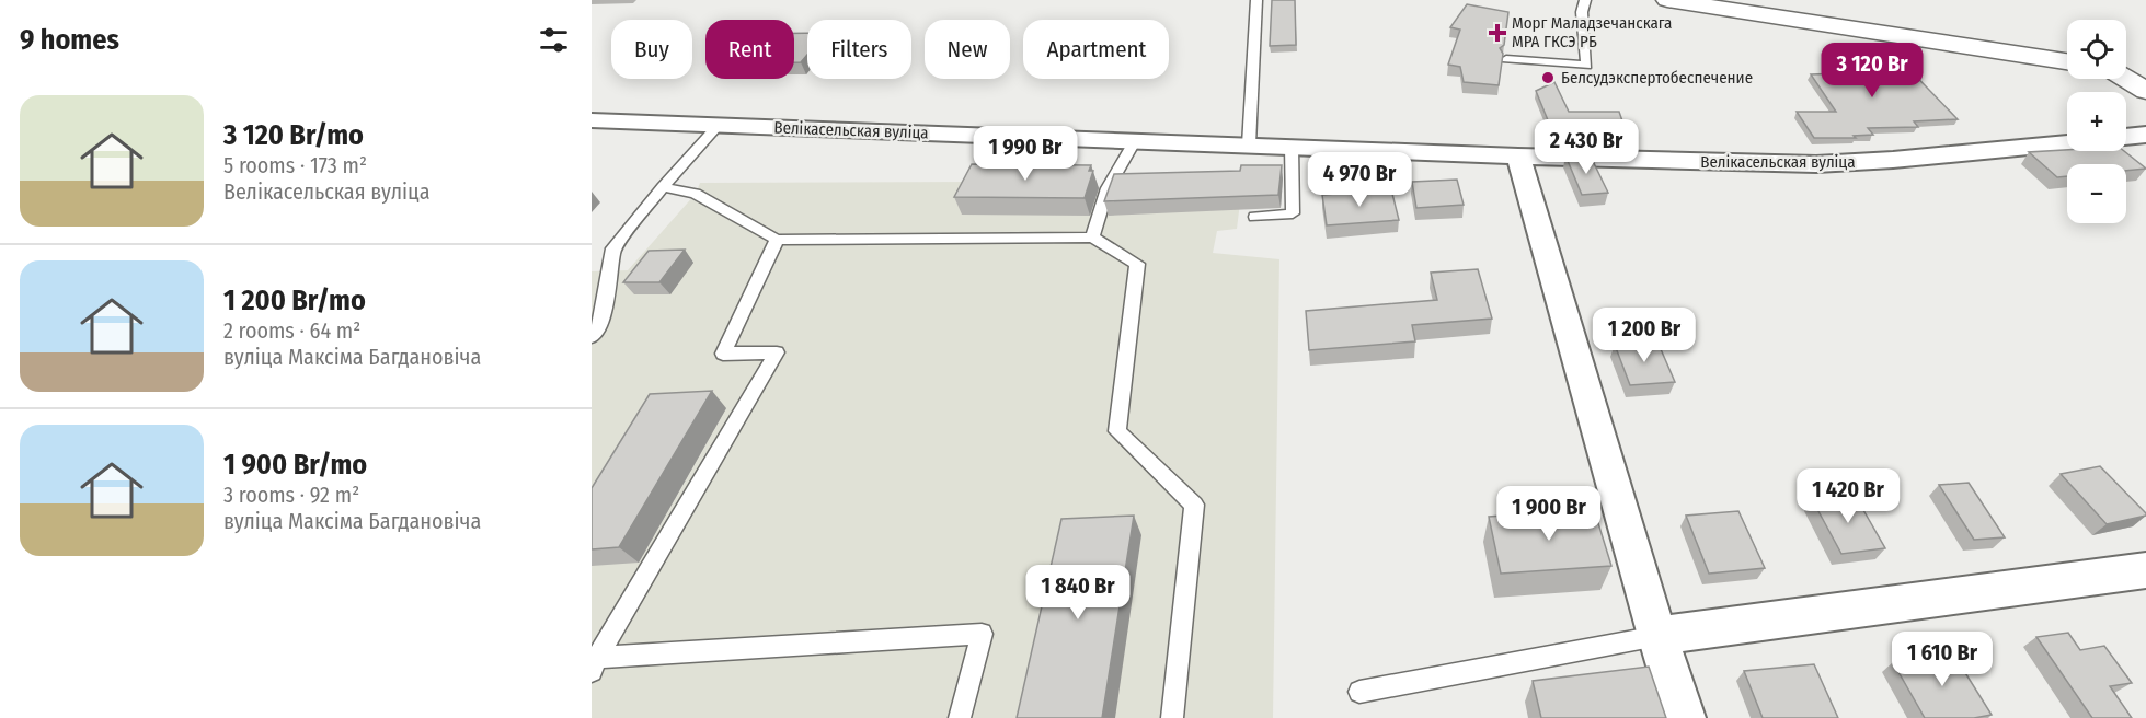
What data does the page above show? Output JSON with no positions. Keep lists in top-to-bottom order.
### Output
{
  "streets": {
    "street": ["Велікасельская вуліца"]
  },
  "places": {
    "health": ["Морг Маладзечанскага МРА ГКСЭ РБ"],
    "other": ["Белсудэкспертобеспечение"]
  },
  "page": {
    "heading": "9 homes",
    "map_buttons": ["+", "−"],
    "chip": [
      "Buy",
      "Rent",
      "Filters",
      "New",
      "Apartment"
    ],
    "price": [
      "3 120 Br",
      "2 430 Br",
      "1 990 Br",
      "4 970 Br",
      "1 200 Br",
      "1 420 Br",
      "1 900 Br",
      "1 840 Br",
      "1 610 Br"
    ],
    "list": [
      {
        "name": "3 120 Br/mo",
        "note": "5 rooms · 173 m² · Велікасельская вуліца"
      },
      {
        "name": "1 200 Br/mo",
        "note": "2 rooms · 64 m² · вуліца Максіма Багдановіча"
      },
      {
        "name": "1 900 Br/mo",
        "note": "3 rooms · 92 m² · вуліца Максіма Багдановіча"
      }
    ]
  }
}
